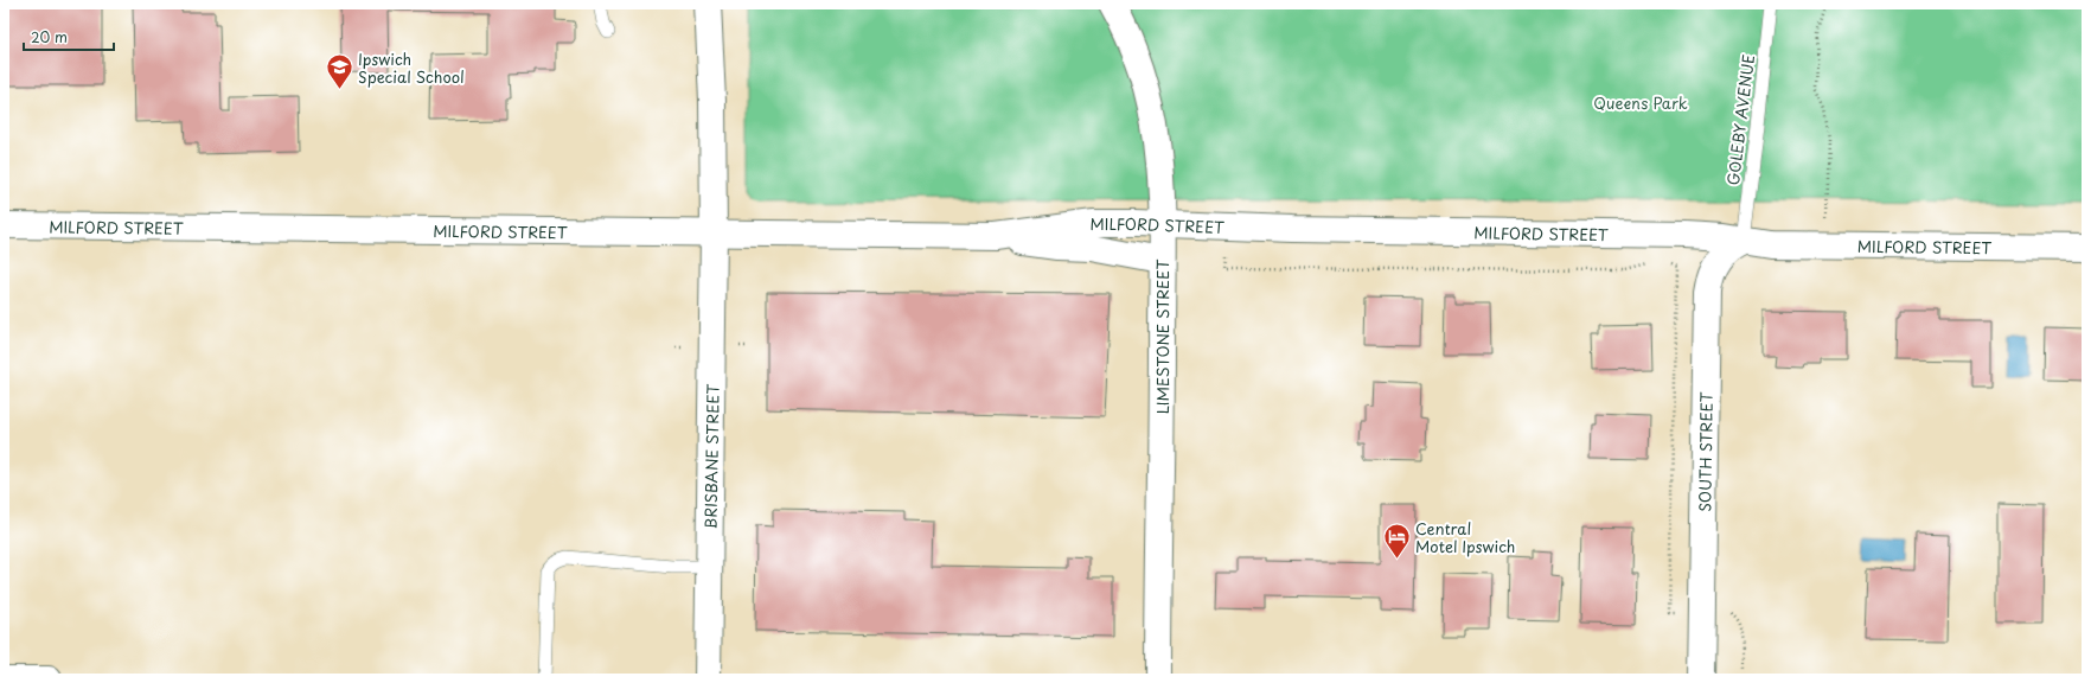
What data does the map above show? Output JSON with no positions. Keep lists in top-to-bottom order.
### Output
{
  "streets": {
    "street": [
      "MILFORD STREET",
      "LIMESTONE STREET",
      "SOUTH STREET",
      "BRISBANE STREET"
    ],
    "lane": ["GOLEBY AVENUE"]
  },
  "crossings": [
    ["GOLEBY AVENUE", "MILFORD STREET"],
    ["GOLEBY AVENUE", "SOUTH STREET"],
    ["MILFORD STREET", "LIMESTONE STREET"],
    ["MILFORD STREET", "SOUTH STREET"],
    ["MILFORD STREET", "BRISBANE STREET"]
  ],
  "parks": ["Queens Park"],
  "places": {
    "school or university": ["Ipswich Special School"],
    "hotel": ["Central Motel Ipswich"]
  },
  "scale_bar": "20 m"
}
